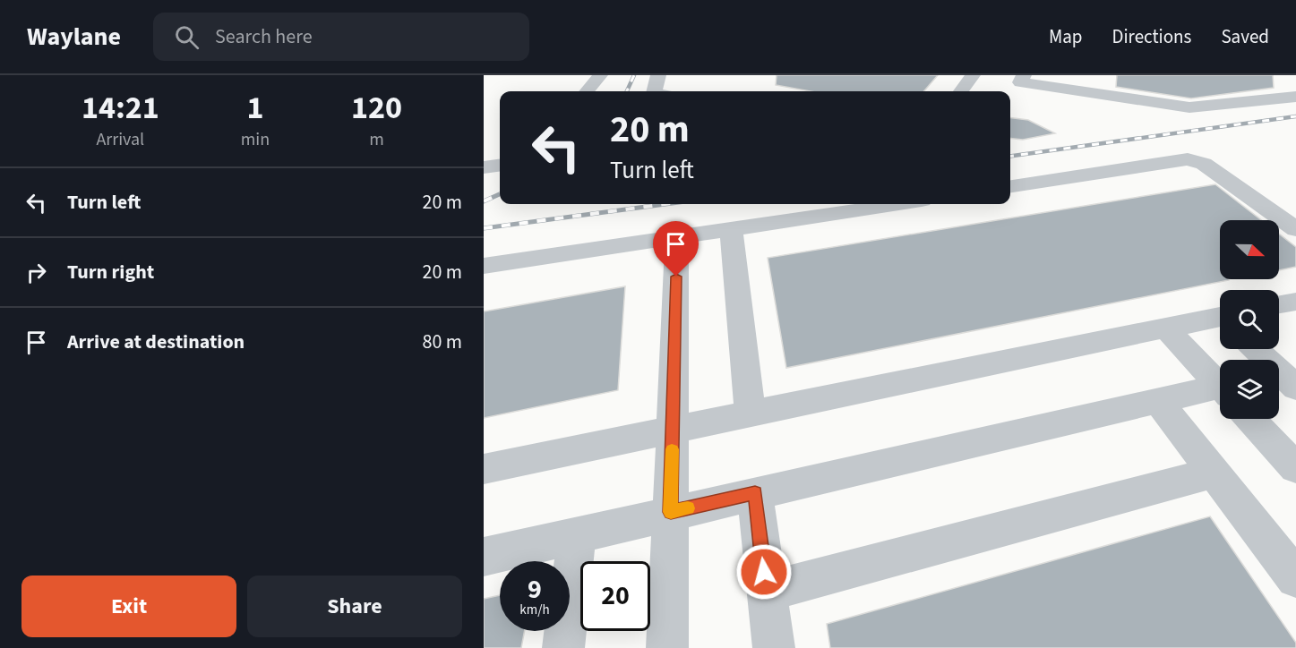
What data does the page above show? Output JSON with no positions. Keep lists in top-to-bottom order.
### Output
{
  "north": "right",
  "page": {
    "header": "Waylane",
    "search": "Search here",
    "nav": ["Map", "Directions", "Saved"],
    "eta": [
      "14:21",
      "Arrival",
      "1",
      "min",
      "120",
      "m"
    ],
    "turn": ["20 m", "Turn left"],
    "list": [
      {
        "name": "Turn left",
        "value": "20 m"
      },
      {
        "name": "Turn right",
        "value": "20 m"
      },
      {
        "name": "Arrive at destination",
        "value": "80 m"
      }
    ],
    "speed": "9 km/h",
    "limit": "20",
    "buttons": ["Exit", "Share"]
  }
}
